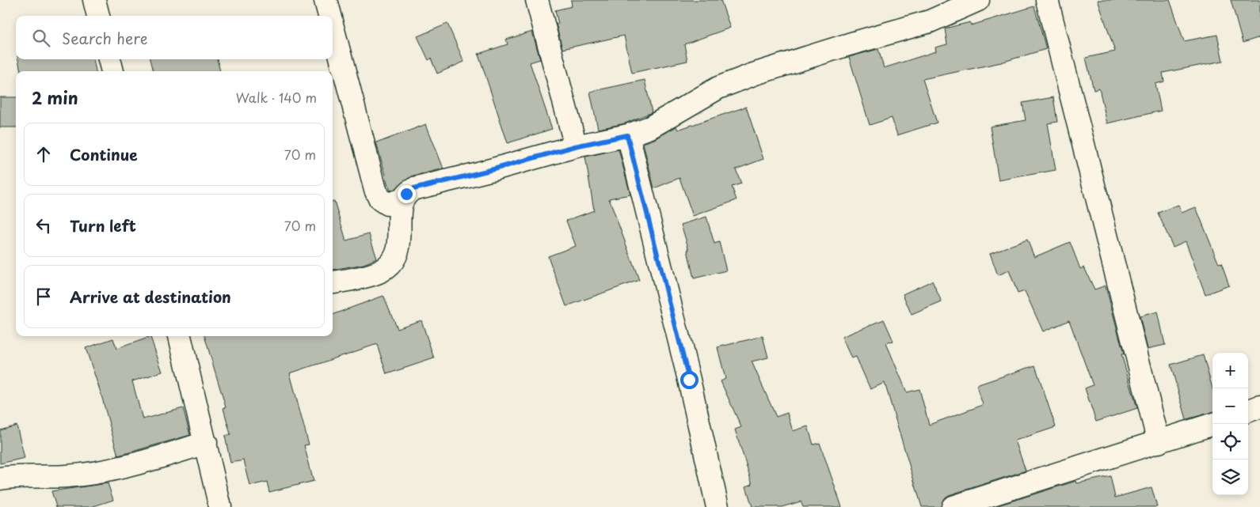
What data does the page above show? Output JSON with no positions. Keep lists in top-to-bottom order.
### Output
{
  "page": {
    "search": "Search here",
    "heading": ["2 min", "Walk · 140 m"],
    "list": [
      ["Continue", "70 m"],
      ["Turn left", "70 m"],
      "Arrive at destination"
    ],
    "map_buttons": ["+", "−"]
  }
}
